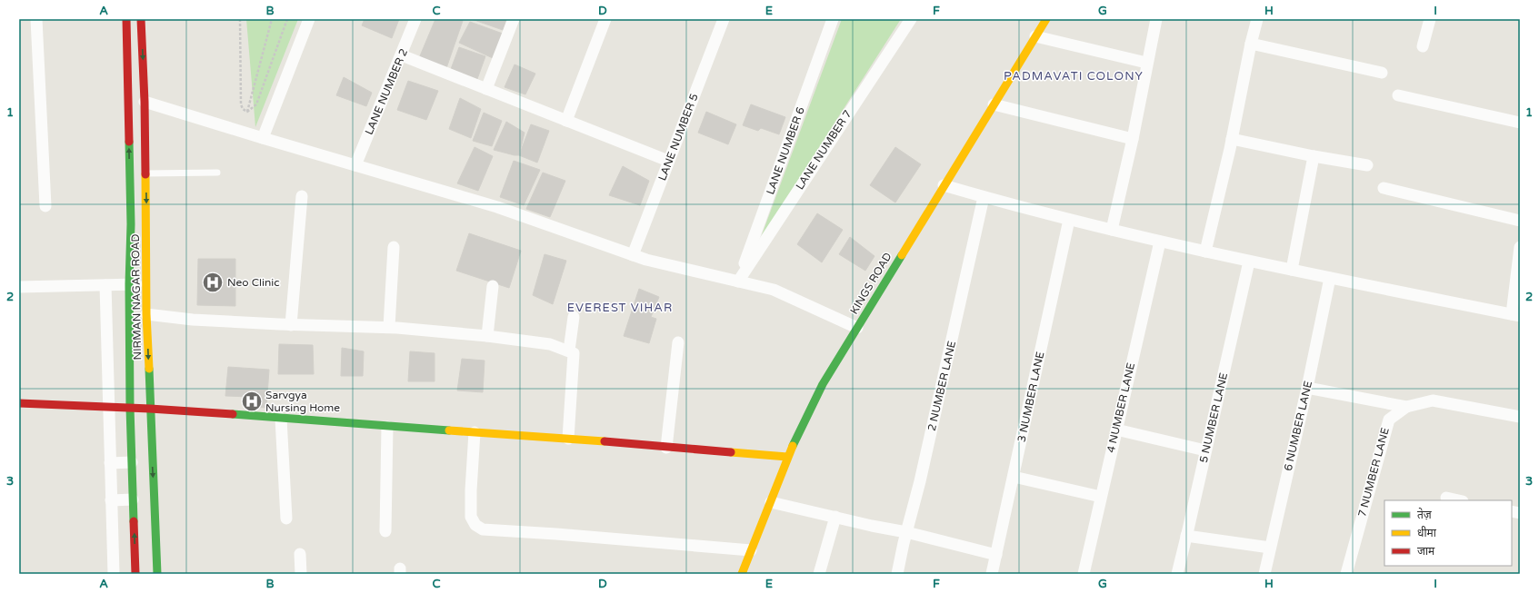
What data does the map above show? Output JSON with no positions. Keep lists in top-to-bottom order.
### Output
{
  "streets": {
    "street": [
      "LANE NUMBER 2",
      "LANE NUMBER 5",
      "LANE NUMBER 7",
      "LANE NUMBER 6",
      "KINGS ROAD",
      "NIRMAN NAGAR ROAD",
      "2 NUMBER LANE",
      "3 NUMBER LANE",
      "4 NUMBER LANE",
      "5 NUMBER LANE",
      "6 NUMBER LANE",
      "7 NUMBER LANE"
    ]
  },
  "crossings": [
    ["LANE NUMBER 7", "LANE NUMBER 6"]
  ],
  "districts": ["PADMAVATI COLONY", "EVEREST VIHAR"],
  "places": {
    "hospital": ["Neo Clinic", "Sarvgya Nursing Home"]
  },
  "legend": ["तेज़", "धीमा", "जाम"],
  "grid": {
    "columns": [
      "A",
      "B",
      "C",
      "D",
      "E",
      "F",
      "G",
      "H",
      "I"
    ],
    "rows": ["1", "2", "3"]
  }
}
